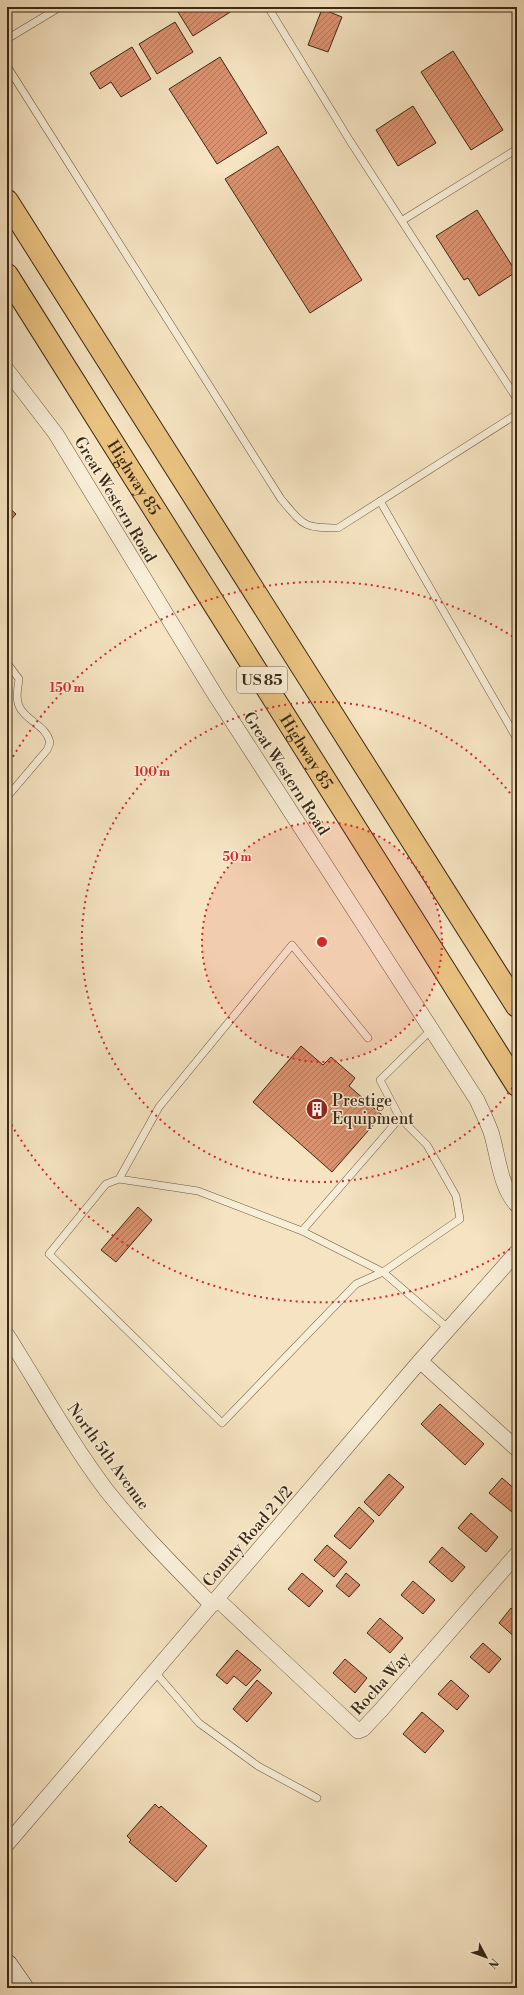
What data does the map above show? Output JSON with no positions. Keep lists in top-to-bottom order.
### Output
{
  "streets": {
    "highway": ["Highway 85", "US 85"],
    "street": [
      "Great Western Road",
      "North 5th Avenue",
      "County Road 2 1/2",
      "Rocha Way"
    ]
  },
  "crossings": [
    ["North 5th Avenue", "County Road 2 1/2"],
    ["North 5th Avenue", "Rocha Way"],
    ["County Road 2 1/2", "Rocha Way"]
  ],
  "places": {
    "building": ["Prestige Equipment"]
  },
  "north": "bottom right",
  "rings": ["150 m", "100 m", "50 m"]
}
